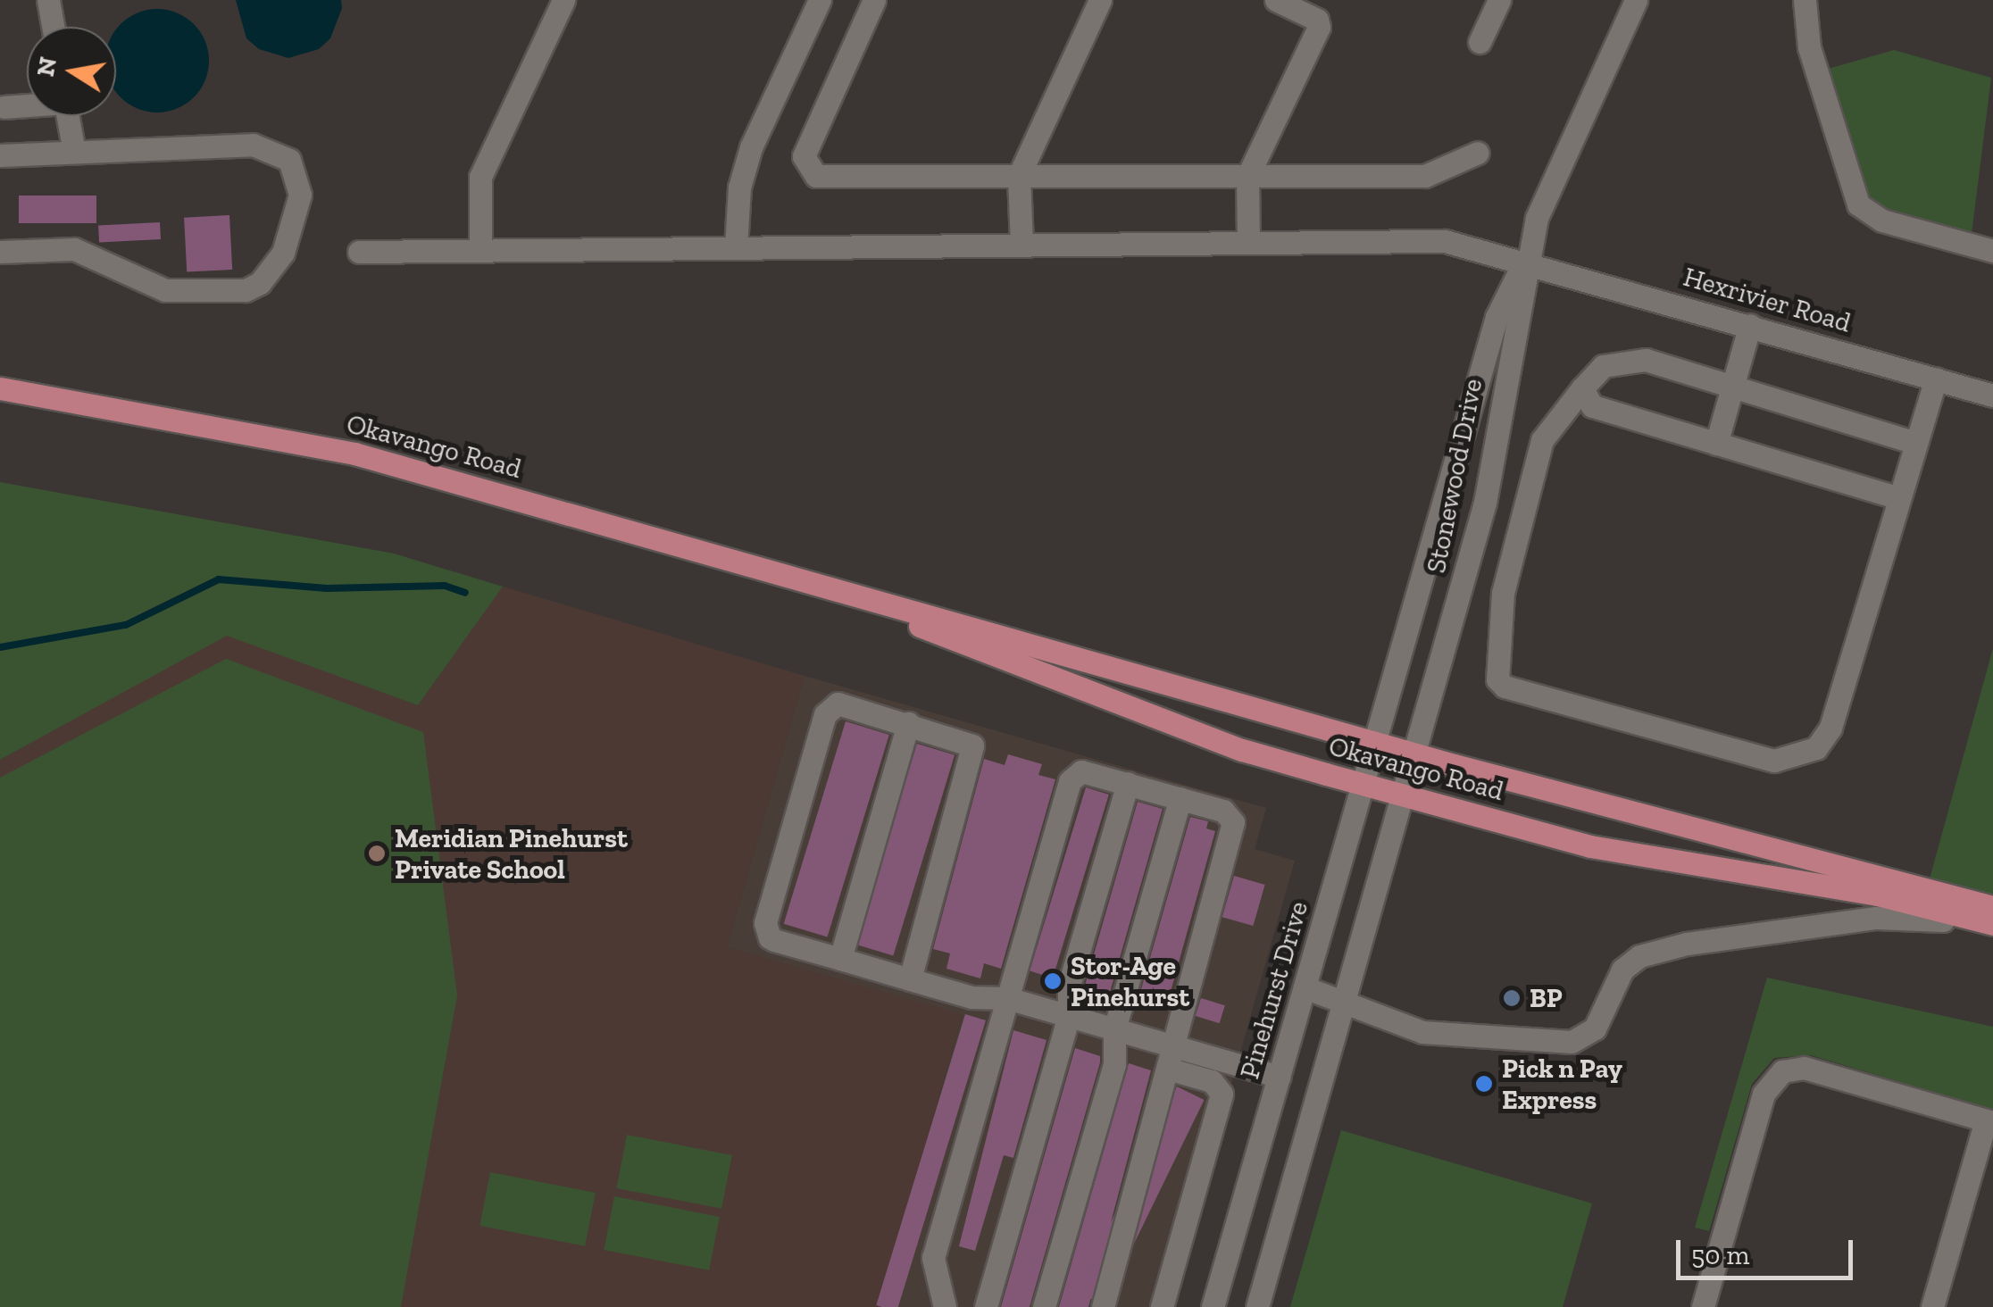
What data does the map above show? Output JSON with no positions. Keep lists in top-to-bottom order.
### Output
{
  "streets": {
    "main road": ["Okavango Road"],
    "street": ["Hexrivier Road", "Stonewood Drive", "Pinehurst Drive"]
  },
  "crossings": [
    ["Hexrivier Road", "Stonewood Drive"],
    ["Okavango Road", "Stonewood Drive"],
    ["Okavango Road", "Pinehurst Drive"],
    ["Stonewood Drive", "Pinehurst Drive"]
  ],
  "places": [
    "Meridian Pinehurst Private School",
    "Stor-Age Pinehurst",
    "BP",
    "Pick n Pay Express"
  ],
  "scale_bar": "50 m",
  "north": "left"
}
